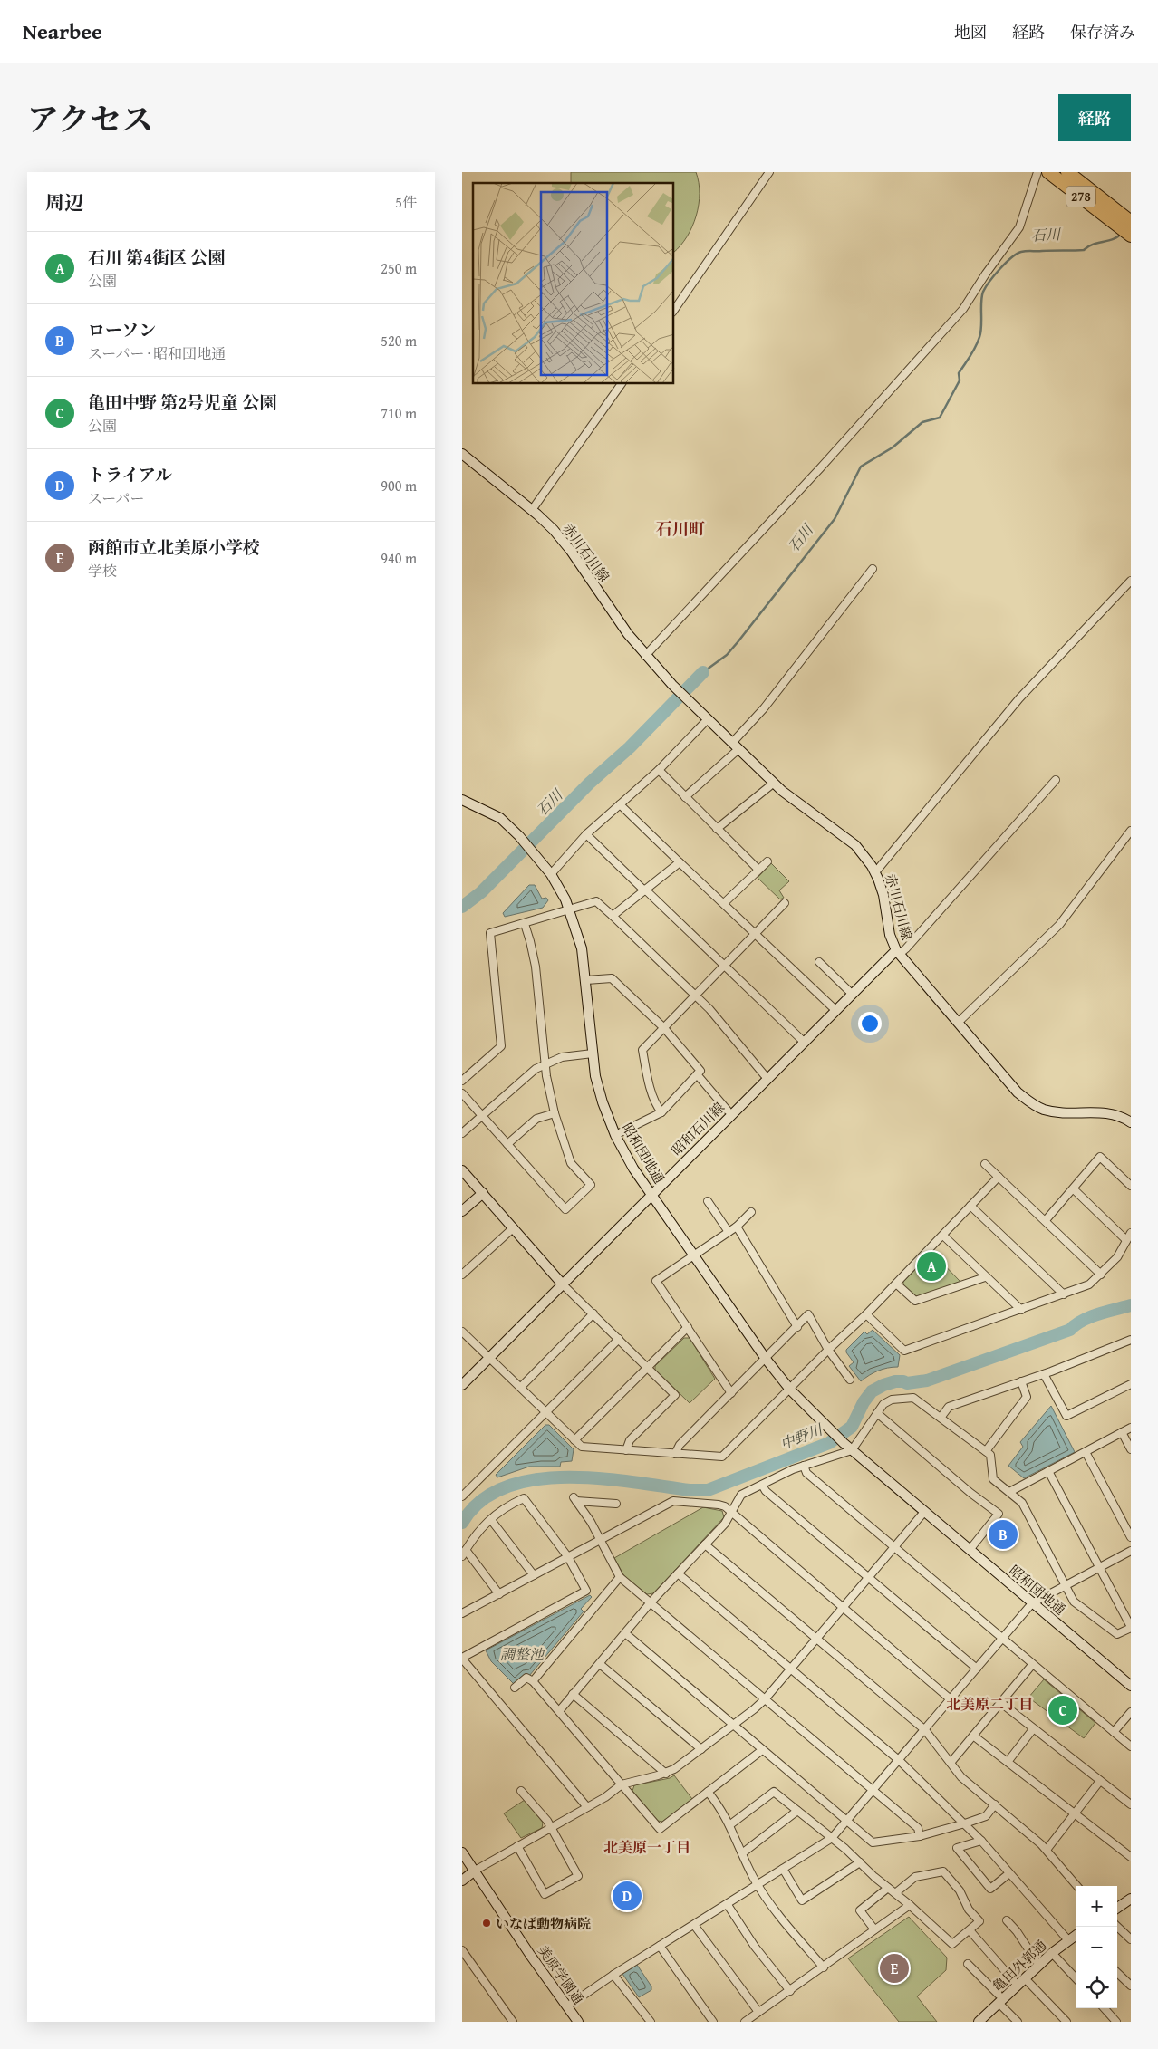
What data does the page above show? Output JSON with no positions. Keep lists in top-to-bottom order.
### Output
{
  "streets": {
    "highway": ["278"],
    "street": [
      "赤川石川線",
      "昭和石川線",
      "昭和団地通",
      "亀田外郭通",
      "美原学園通"
    ]
  },
  "crossings": [
    ["赤川石川線", "昭和石川線"],
    ["昭和石川線", "昭和団地通"]
  ],
  "districts": ["石川町", "北美原二丁目", "北美原一丁目"],
  "water": ["石川", "中野川", "調整池"],
  "places": ["いなば動物病院"],
  "page": {
    "header": "Nearbee",
    "nav": ["地図", "経路", "保存済み"],
    "title": "アクセス",
    "buttons": "経路",
    "heading": ["周辺", "5件"],
    "list": [
      {
        "mark": "A",
        "name": "石川 第4街区 公園",
        "note": "公園",
        "value": "250 m"
      },
      {
        "mark": "B",
        "name": "ローソン",
        "note": "スーパー · 昭和団地通",
        "value": "520 m"
      },
      {
        "mark": "C",
        "name": "亀田中野 第2号児童 公園",
        "note": "公園",
        "value": "710 m"
      },
      {
        "mark": "D",
        "name": "トライアル",
        "note": "スーパー",
        "value": "900 m"
      },
      {
        "mark": "E",
        "name": "函館市立北美原小学校",
        "note": "学校",
        "value": "940 m"
      }
    ],
    "pins": [
      "A",
      "B",
      "C",
      "D",
      "E"
    ],
    "map_buttons": ["+", "−"]
  }
}
